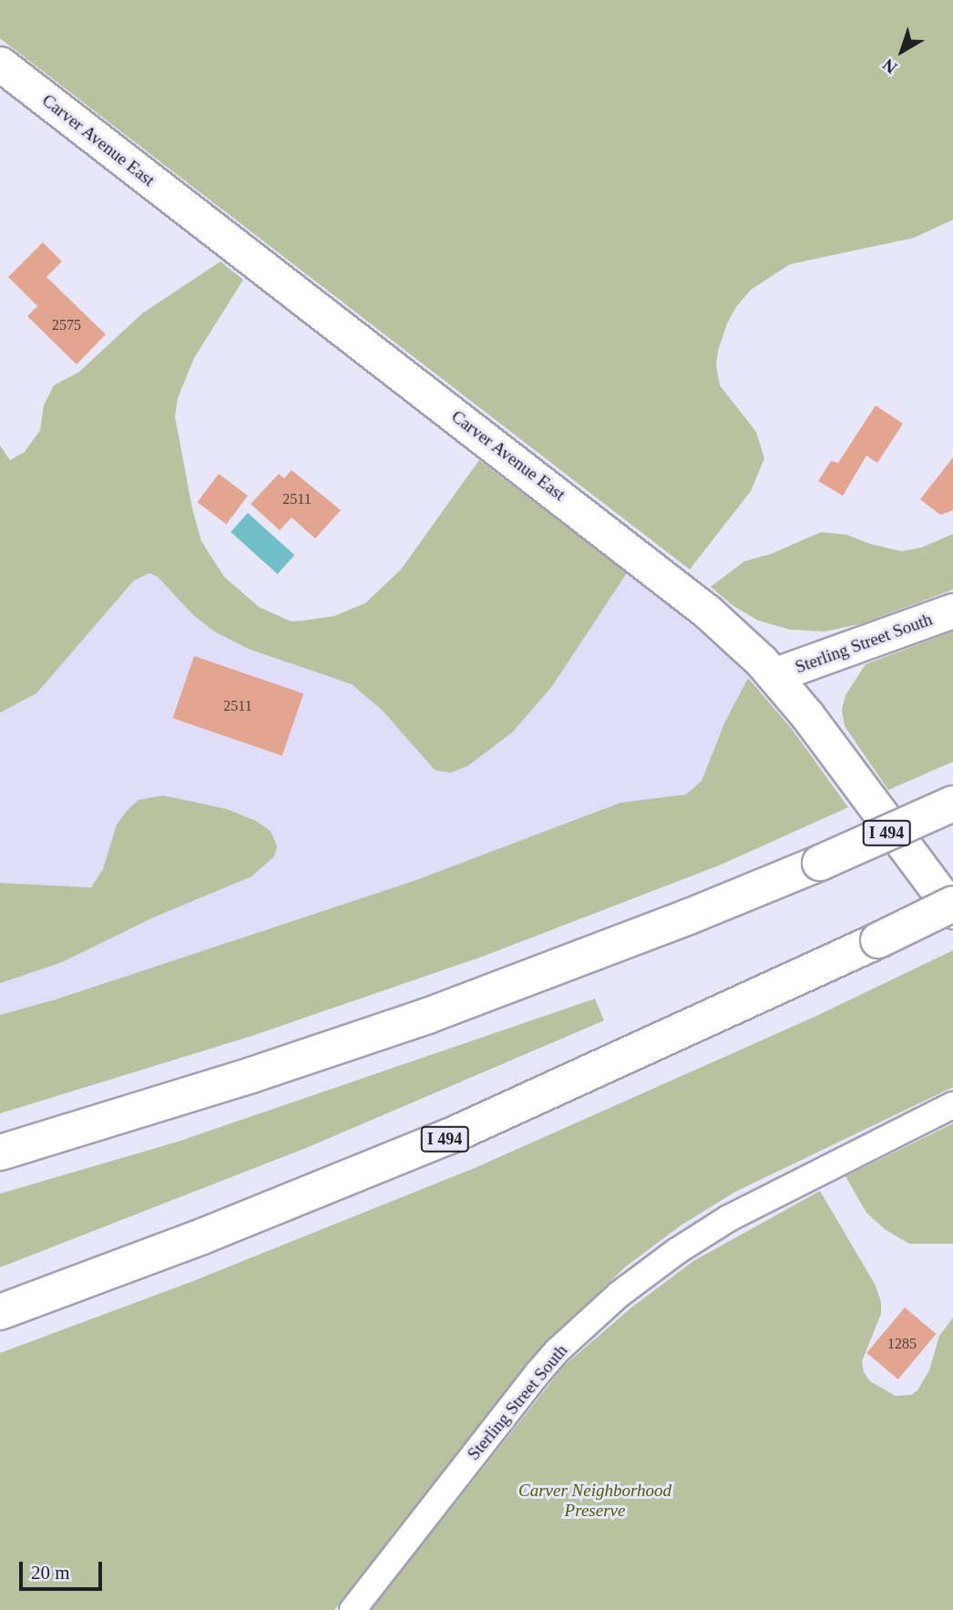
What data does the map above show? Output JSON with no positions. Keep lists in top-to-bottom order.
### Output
{
  "streets": {
    "highway": ["I 494"],
    "street": ["Carver Avenue East", "Sterling Street South"]
  },
  "crossings": [
    ["Carver Avenue East", "Sterling Street South"]
  ],
  "parks": ["Carver Neighborhood Preserve"],
  "house_numbers": [
    "2575",
    "2511",
    "2511",
    "1285"
  ],
  "scale_bar": "20 m",
  "north": "bottom left"
}
